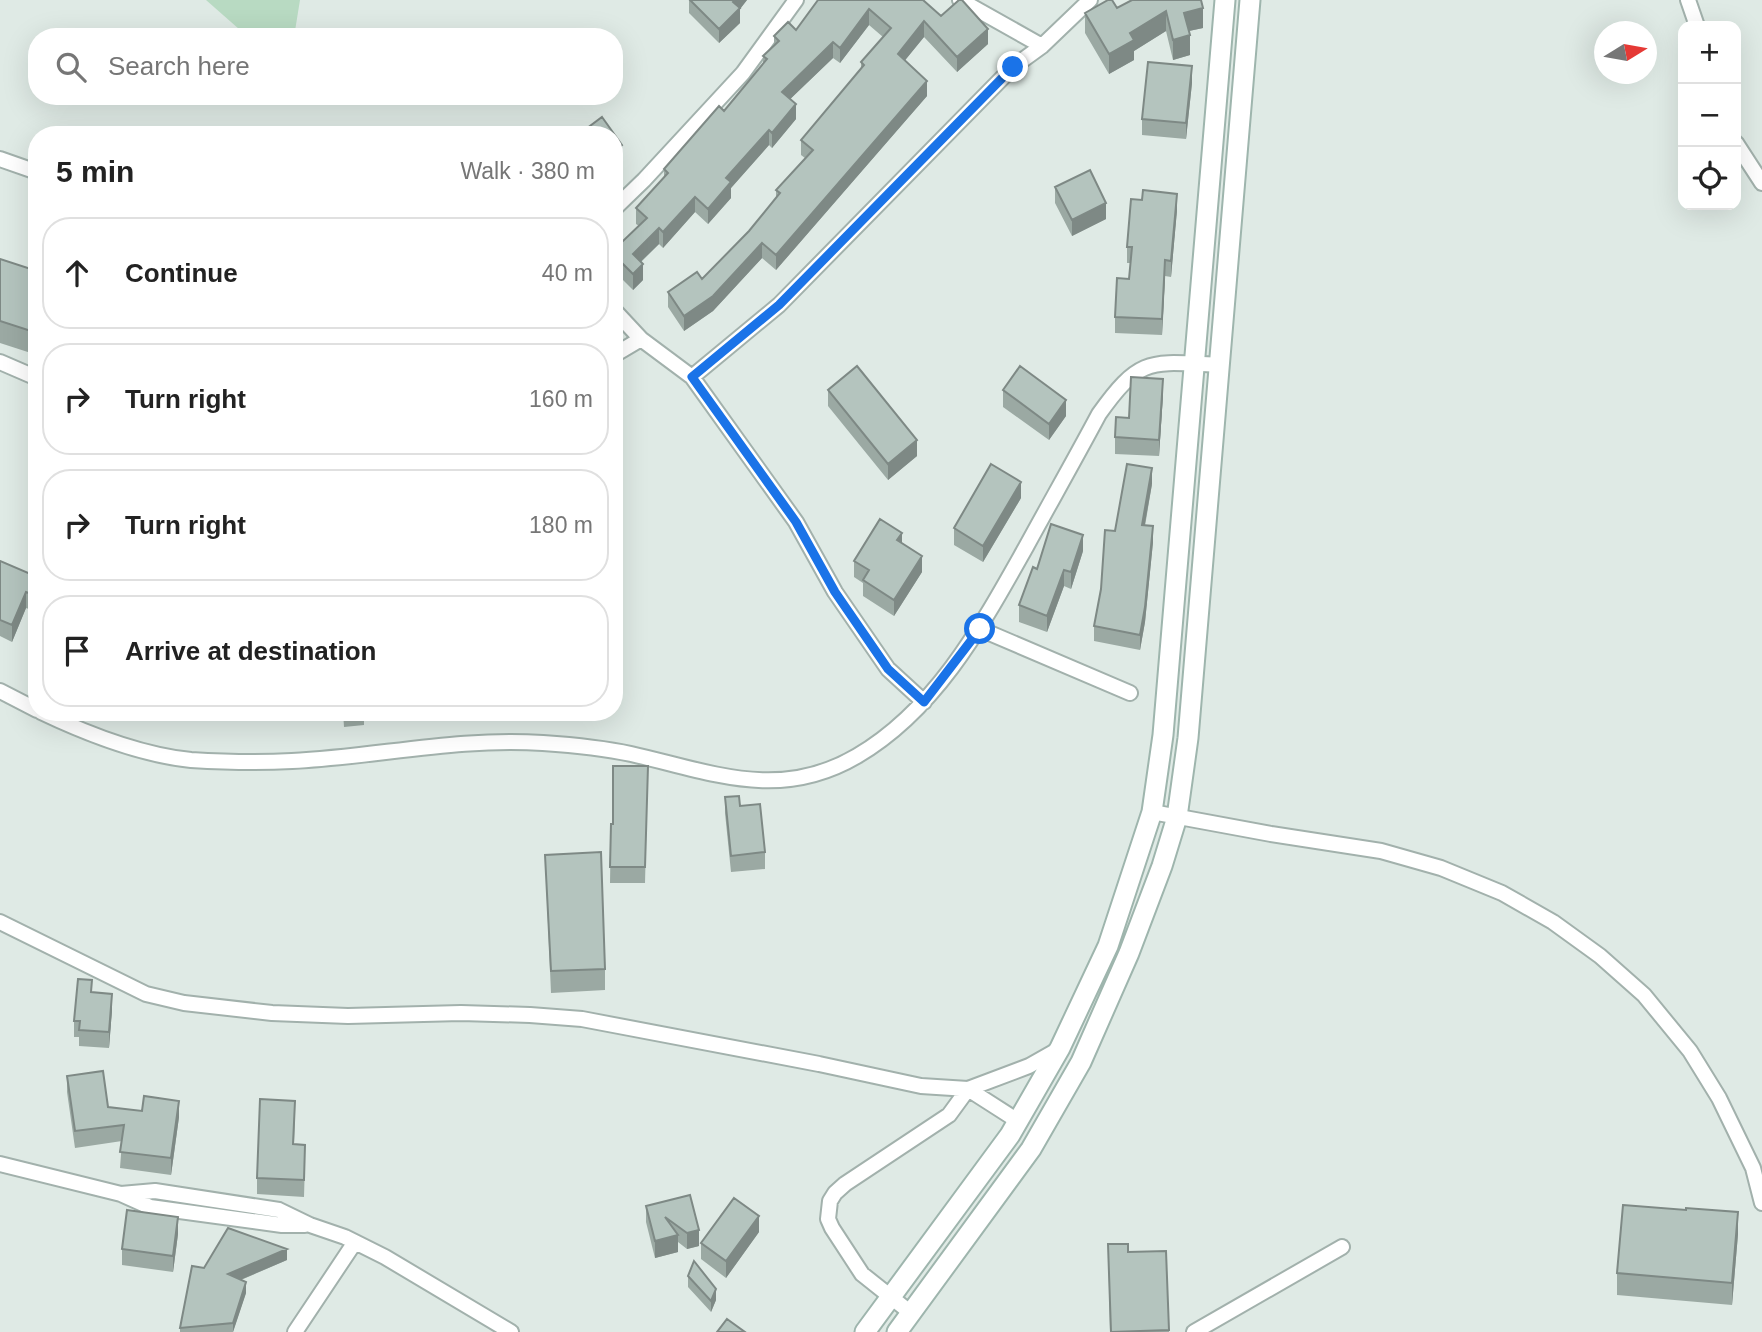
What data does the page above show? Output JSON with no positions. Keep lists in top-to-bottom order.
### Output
{
  "north": "right",
  "page": {
    "map_buttons": ["+", "−"],
    "search": "Search here",
    "heading": ["5 min", "Walk · 380 m"],
    "list": [
      ["Continue", "40 m"],
      ["Turn right", "160 m"],
      ["Turn right", "180 m"],
      "Arrive at destination"
    ]
  }
}
